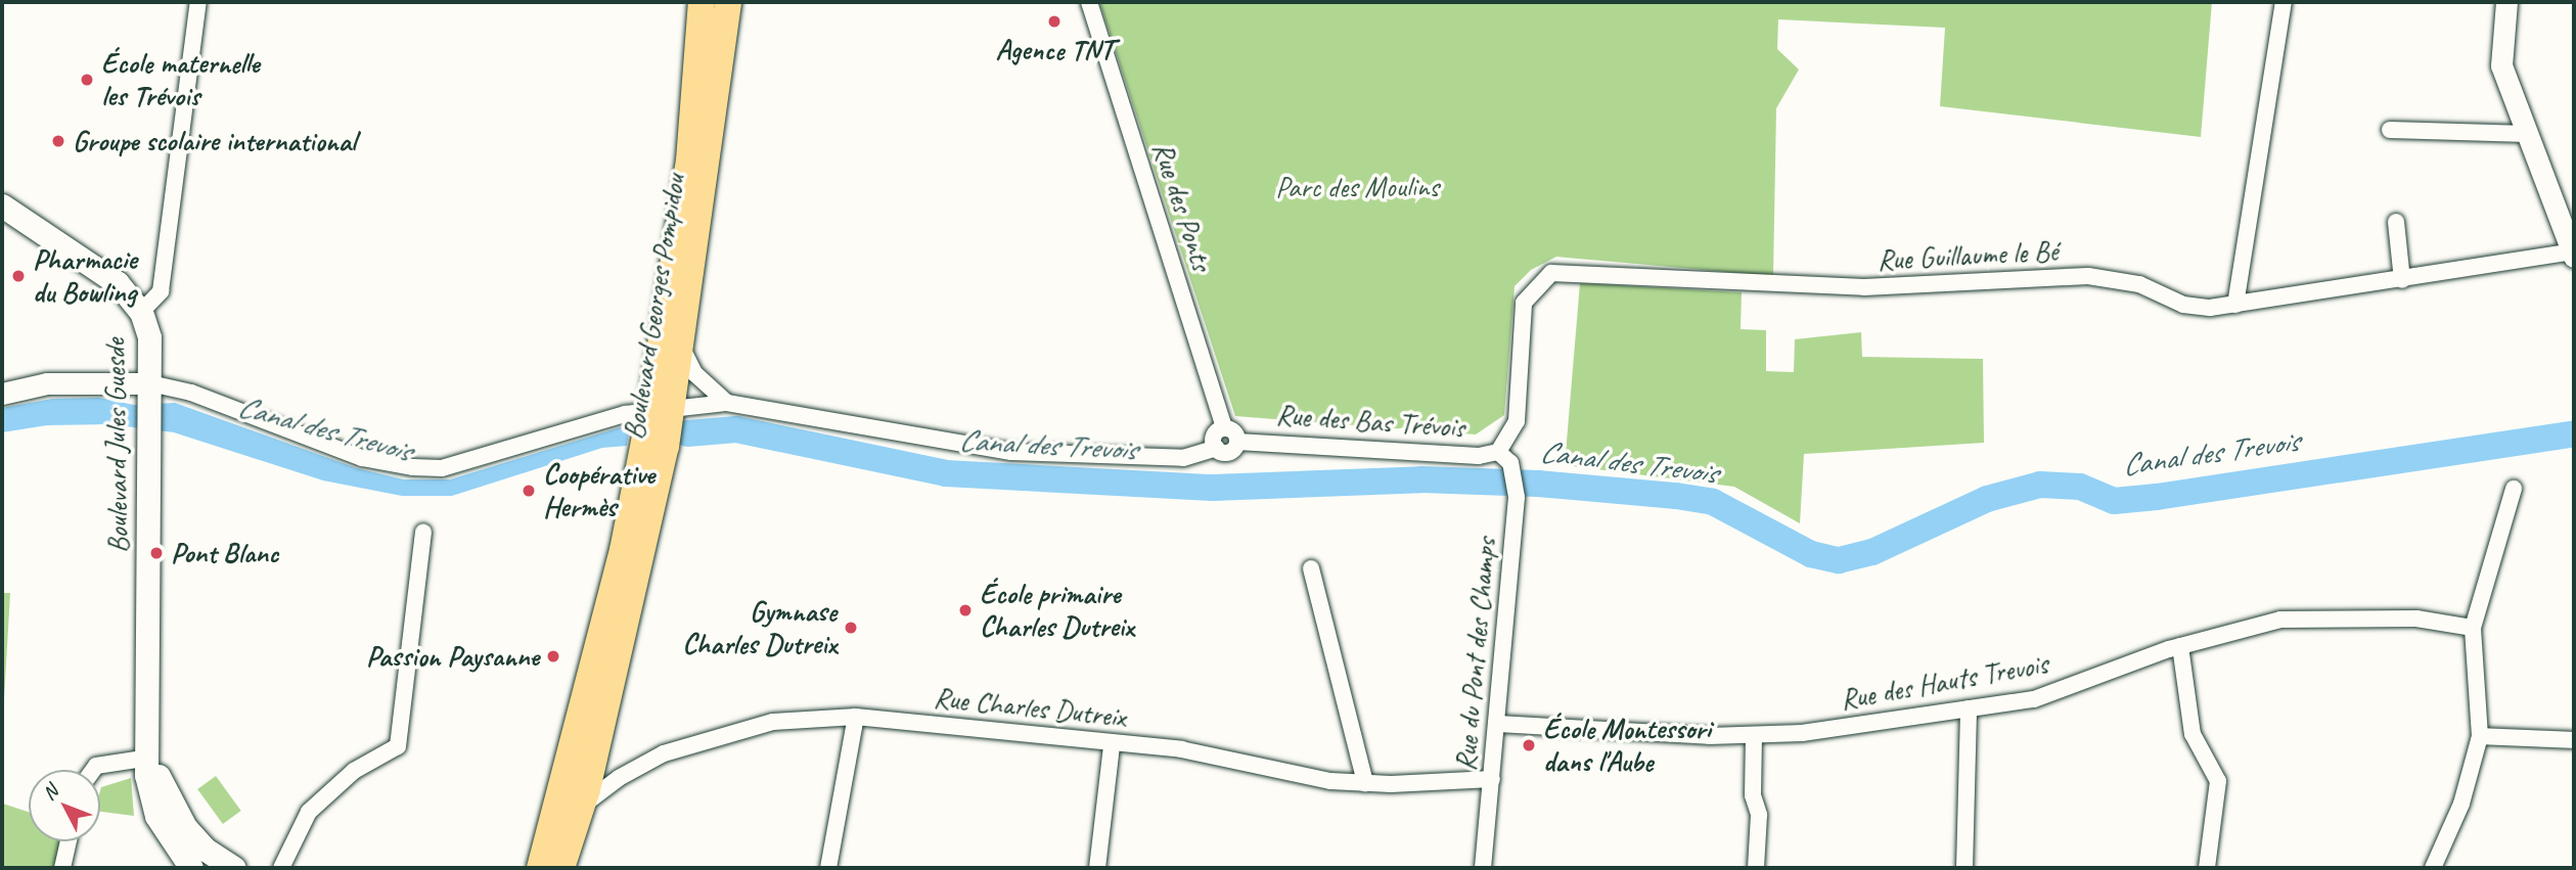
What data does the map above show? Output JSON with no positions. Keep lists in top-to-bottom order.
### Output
{
  "streets": {
    "main road": ["Boulevard Georges Pompidou", "Boulevard Jules Guesde"],
    "street": [
      "Rue des Ponts",
      "Rue Guillaume le Bé",
      "Rue des Bas Trévois",
      "Rue du Pont des Champs",
      "Rue des Hauts Trevois",
      "Rue Charles Dutreix"
    ]
  },
  "crossings": [
    ["Rue des Ponts", "Rue des Bas Trévois"],
    ["Rue Guillaume le Bé", "Rue des Bas Trévois"],
    ["Rue Guillaume le Bé", "Rue du Pont des Champs"],
    ["Boulevard Georges Pompidou", "Rue Charles Dutreix"],
    ["Rue des Bas Trévois", "Rue du Pont des Champs"],
    ["Rue du Pont des Champs", "Rue des Hauts Trevois"],
    ["Rue du Pont des Champs", "Rue Charles Dutreix"]
  ],
  "water": ["Canal des Trevois"],
  "parks": ["Parc des Moulins"],
  "places": [
    "Agence TNT",
    "École maternelle les Trévois",
    "Groupe scolaire international",
    "Pharmacie du Bowling",
    "Coopérative Hermès",
    "Pont Blanc",
    "École primaire Charles Dutreix",
    "Gymnase Charles Dutreix",
    "Passion Paysanne",
    "École Montessori dans l'Aube"
  ],
  "north": "top left"
}
